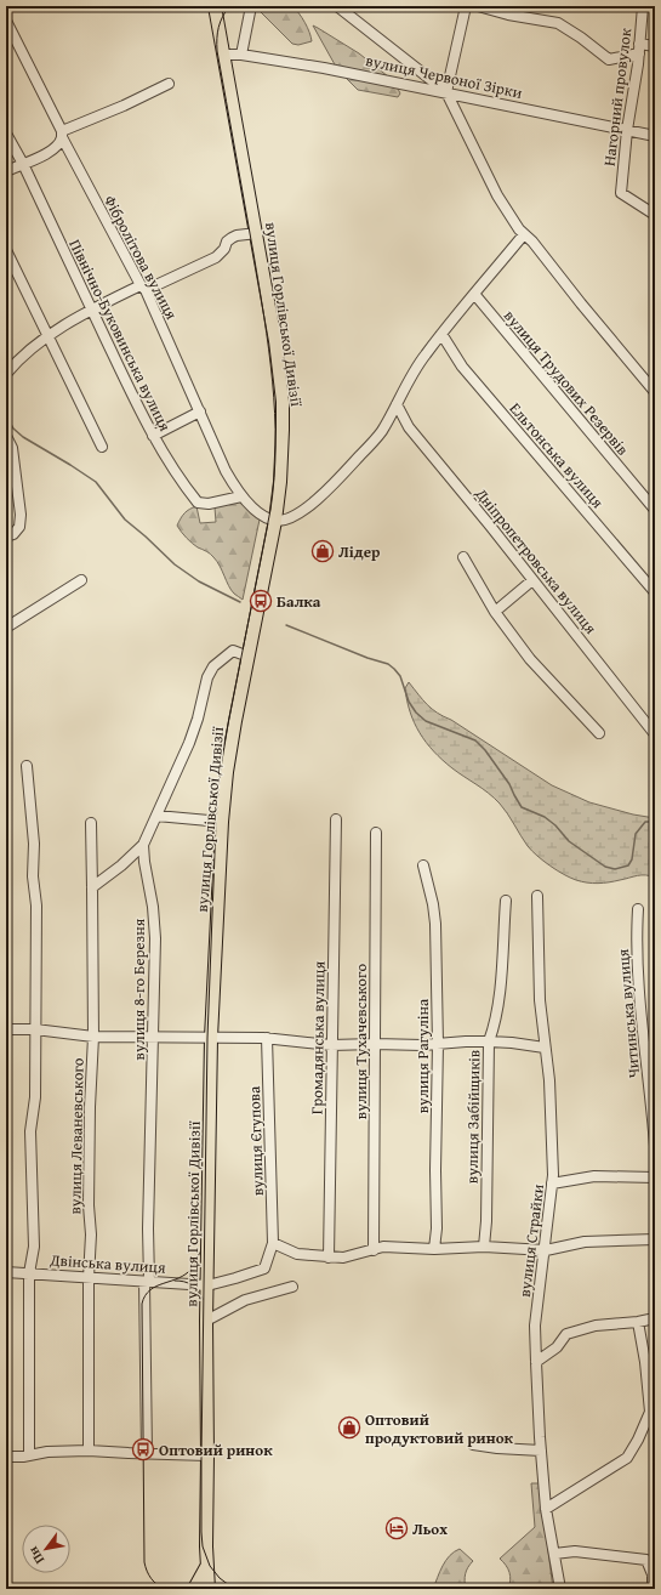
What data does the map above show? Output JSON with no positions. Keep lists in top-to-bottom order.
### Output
{
  "streets": {
    "main road": ["вулиця Горлівської Дивізії"],
    "street": [
      "вулиця Червоної Зірки",
      "Нагорний провулок",
      "Фібролітова вулиця",
      "Північно-Буковинська вулиця",
      "вулиця Трудових Резервів",
      "Ельтонська вулиця",
      "Дніпропетровська вулиця",
      "вулиця 8-го Березня",
      "Читинська вулиця",
      "Громадянська вулиця",
      "вулиця Тухачевського",
      "вулиця Рагуліна",
      "вулиця Забійщиків",
      "вулиця Леваневського",
      "вулиця Єгупова",
      "вулиця Страйки",
      "Двінська вулиця"
    ]
  },
  "crossings": [
    ["вулиця Червоної Зірки", "Нагорний провулок"],
    ["вулиця Червоної Зірки", "вулиця Горлівської Дивізії"],
    ["Фібролітова вулиця", "вулиця Горлівської Дивізії"],
    ["Фібролітова вулиця", "Північно-Буковинська вулиця"],
    ["вулиця Горлівської Дивізії", "вулиця 8-го Березня"],
    ["вулиця Горлівської Дивізії", "Двінська вулиця"],
    ["вулиця 8-го Березня", "Двінська вулиця"],
    ["вулиця Леваневського", "Двінська вулиця"],
    ["вулиця Єгупова", "Двінська вулиця"]
  ],
  "places": {
    "shop": ["Лідер", "Оптовий продуктовий ринок"],
    "bus stop": ["Балка", "Оптовий ринок"],
    "hotel": ["Льох"]
  },
  "north": "bottom left"
}
